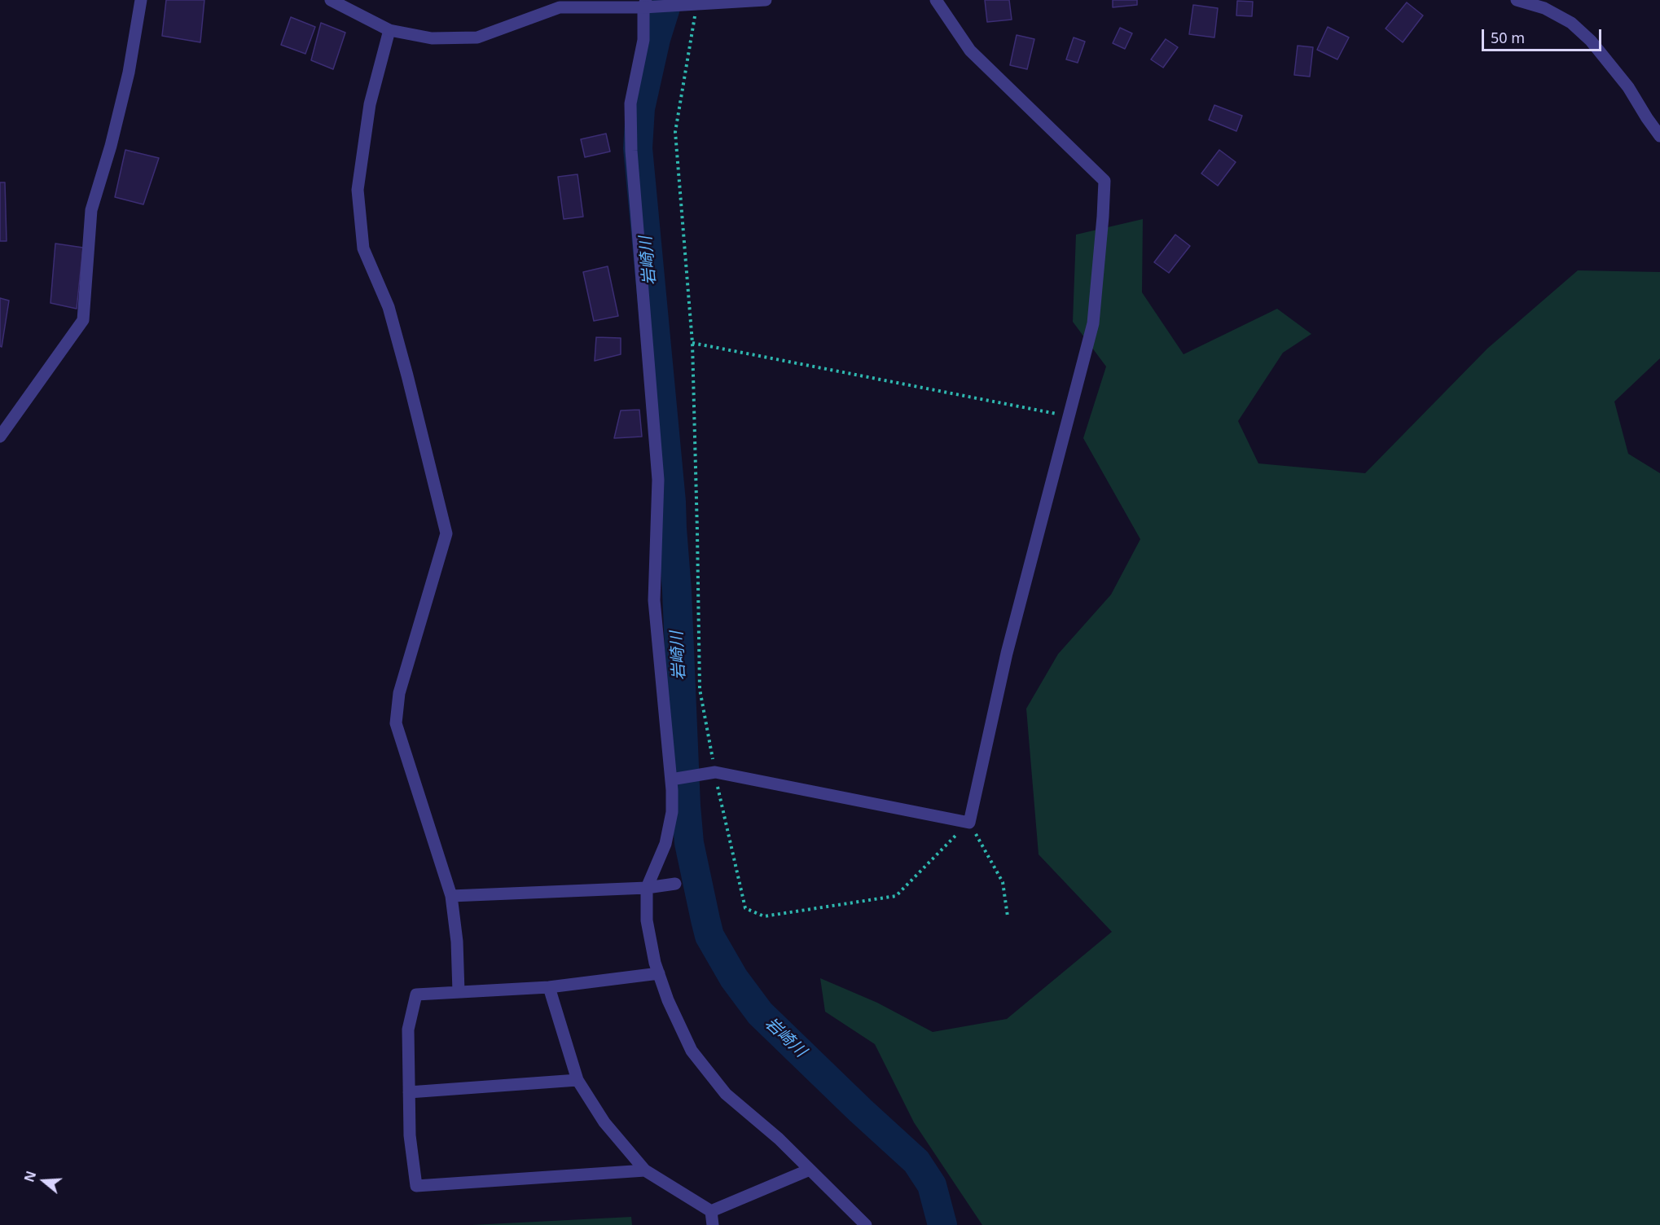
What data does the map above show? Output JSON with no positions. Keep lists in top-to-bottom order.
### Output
{
  "water": ["岩崎川"],
  "scale_bar": "50 m",
  "north": "left"
}
